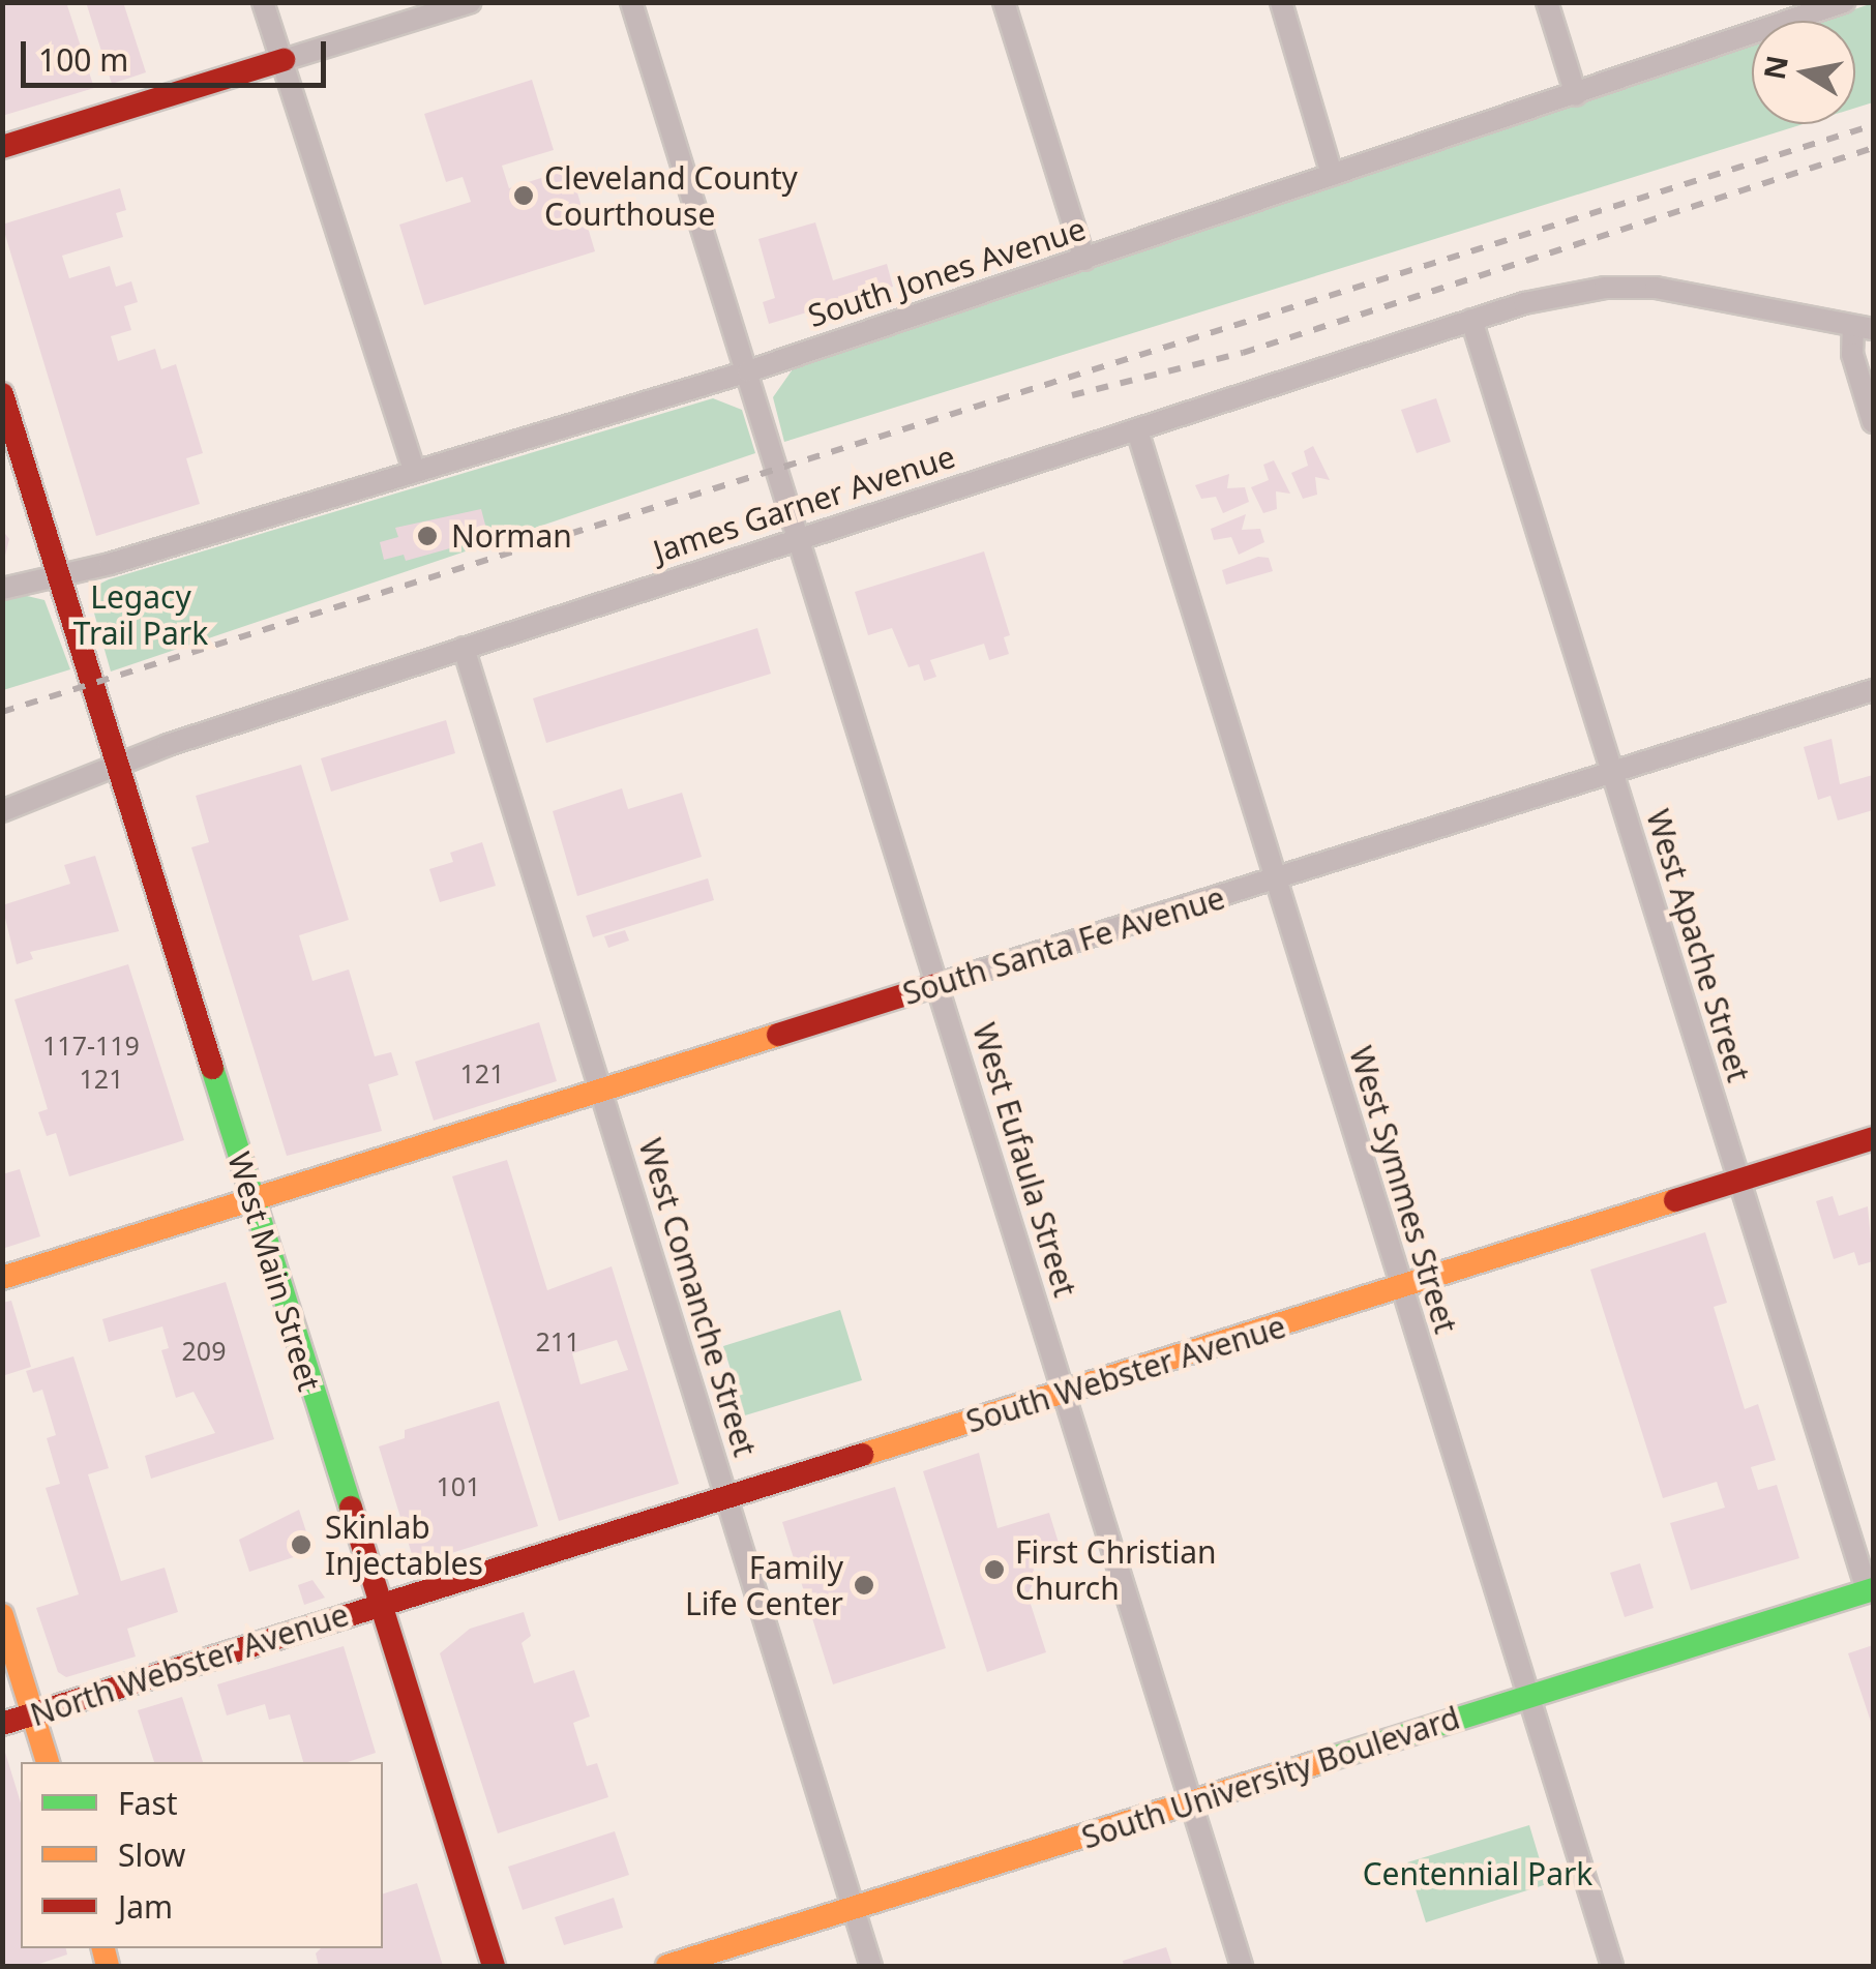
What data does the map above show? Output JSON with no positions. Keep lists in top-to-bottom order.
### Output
{
  "streets": {
    "street": [
      "South Jones Avenue",
      "James Garner Avenue",
      "South Santa Fe Avenue",
      "West Apache Street",
      "West Eufaula Street",
      "West Symmes Street",
      "West Main Street",
      "West Comanche Street",
      "South Webster Avenue",
      "North Webster Avenue",
      "South University Boulevard"
    ]
  },
  "crossings": [
    ["South Jones Avenue", "West Eufaula Street"],
    ["South Jones Avenue", "West Main Street"],
    ["James Garner Avenue", "West Apache Street"],
    ["James Garner Avenue", "West Eufaula Street"],
    ["James Garner Avenue", "West Symmes Street"],
    ["James Garner Avenue", "West Main Street"],
    ["James Garner Avenue", "West Comanche Street"],
    ["South Santa Fe Avenue", "West Apache Street"],
    ["South Santa Fe Avenue", "West Eufaula Street"],
    ["South Santa Fe Avenue", "West Symmes Street"],
    ["South Santa Fe Avenue", "West Main Street"],
    ["South Santa Fe Avenue", "West Comanche Street"],
    ["West Apache Street", "South Webster Avenue"],
    ["West Apache Street", "South University Boulevard"],
    ["West Eufaula Street", "South Webster Avenue"],
    ["West Eufaula Street", "South University Boulevard"],
    ["West Symmes Street", "South Webster Avenue"],
    ["West Symmes Street", "South University Boulevard"],
    ["West Main Street", "South Webster Avenue"],
    ["West Main Street", "North Webster Avenue"],
    ["West Comanche Street", "South Webster Avenue"],
    ["West Comanche Street", "South University Boulevard"],
    ["South Webster Avenue", "North Webster Avenue"]
  ],
  "parks": ["Legacy Trail Park", "Centennial Park"],
  "places": [
    "Cleveland County Courthouse",
    "Norman",
    "Skinlab Injectables",
    "First Christian Church",
    "Family Life Center"
  ],
  "house_numbers": [
    "117-119",
    "121",
    "121",
    "211",
    "209",
    "101"
  ],
  "legend": ["Fast", "Slow", "Jam"],
  "scale_bar": "100 m",
  "north": "left"
}
